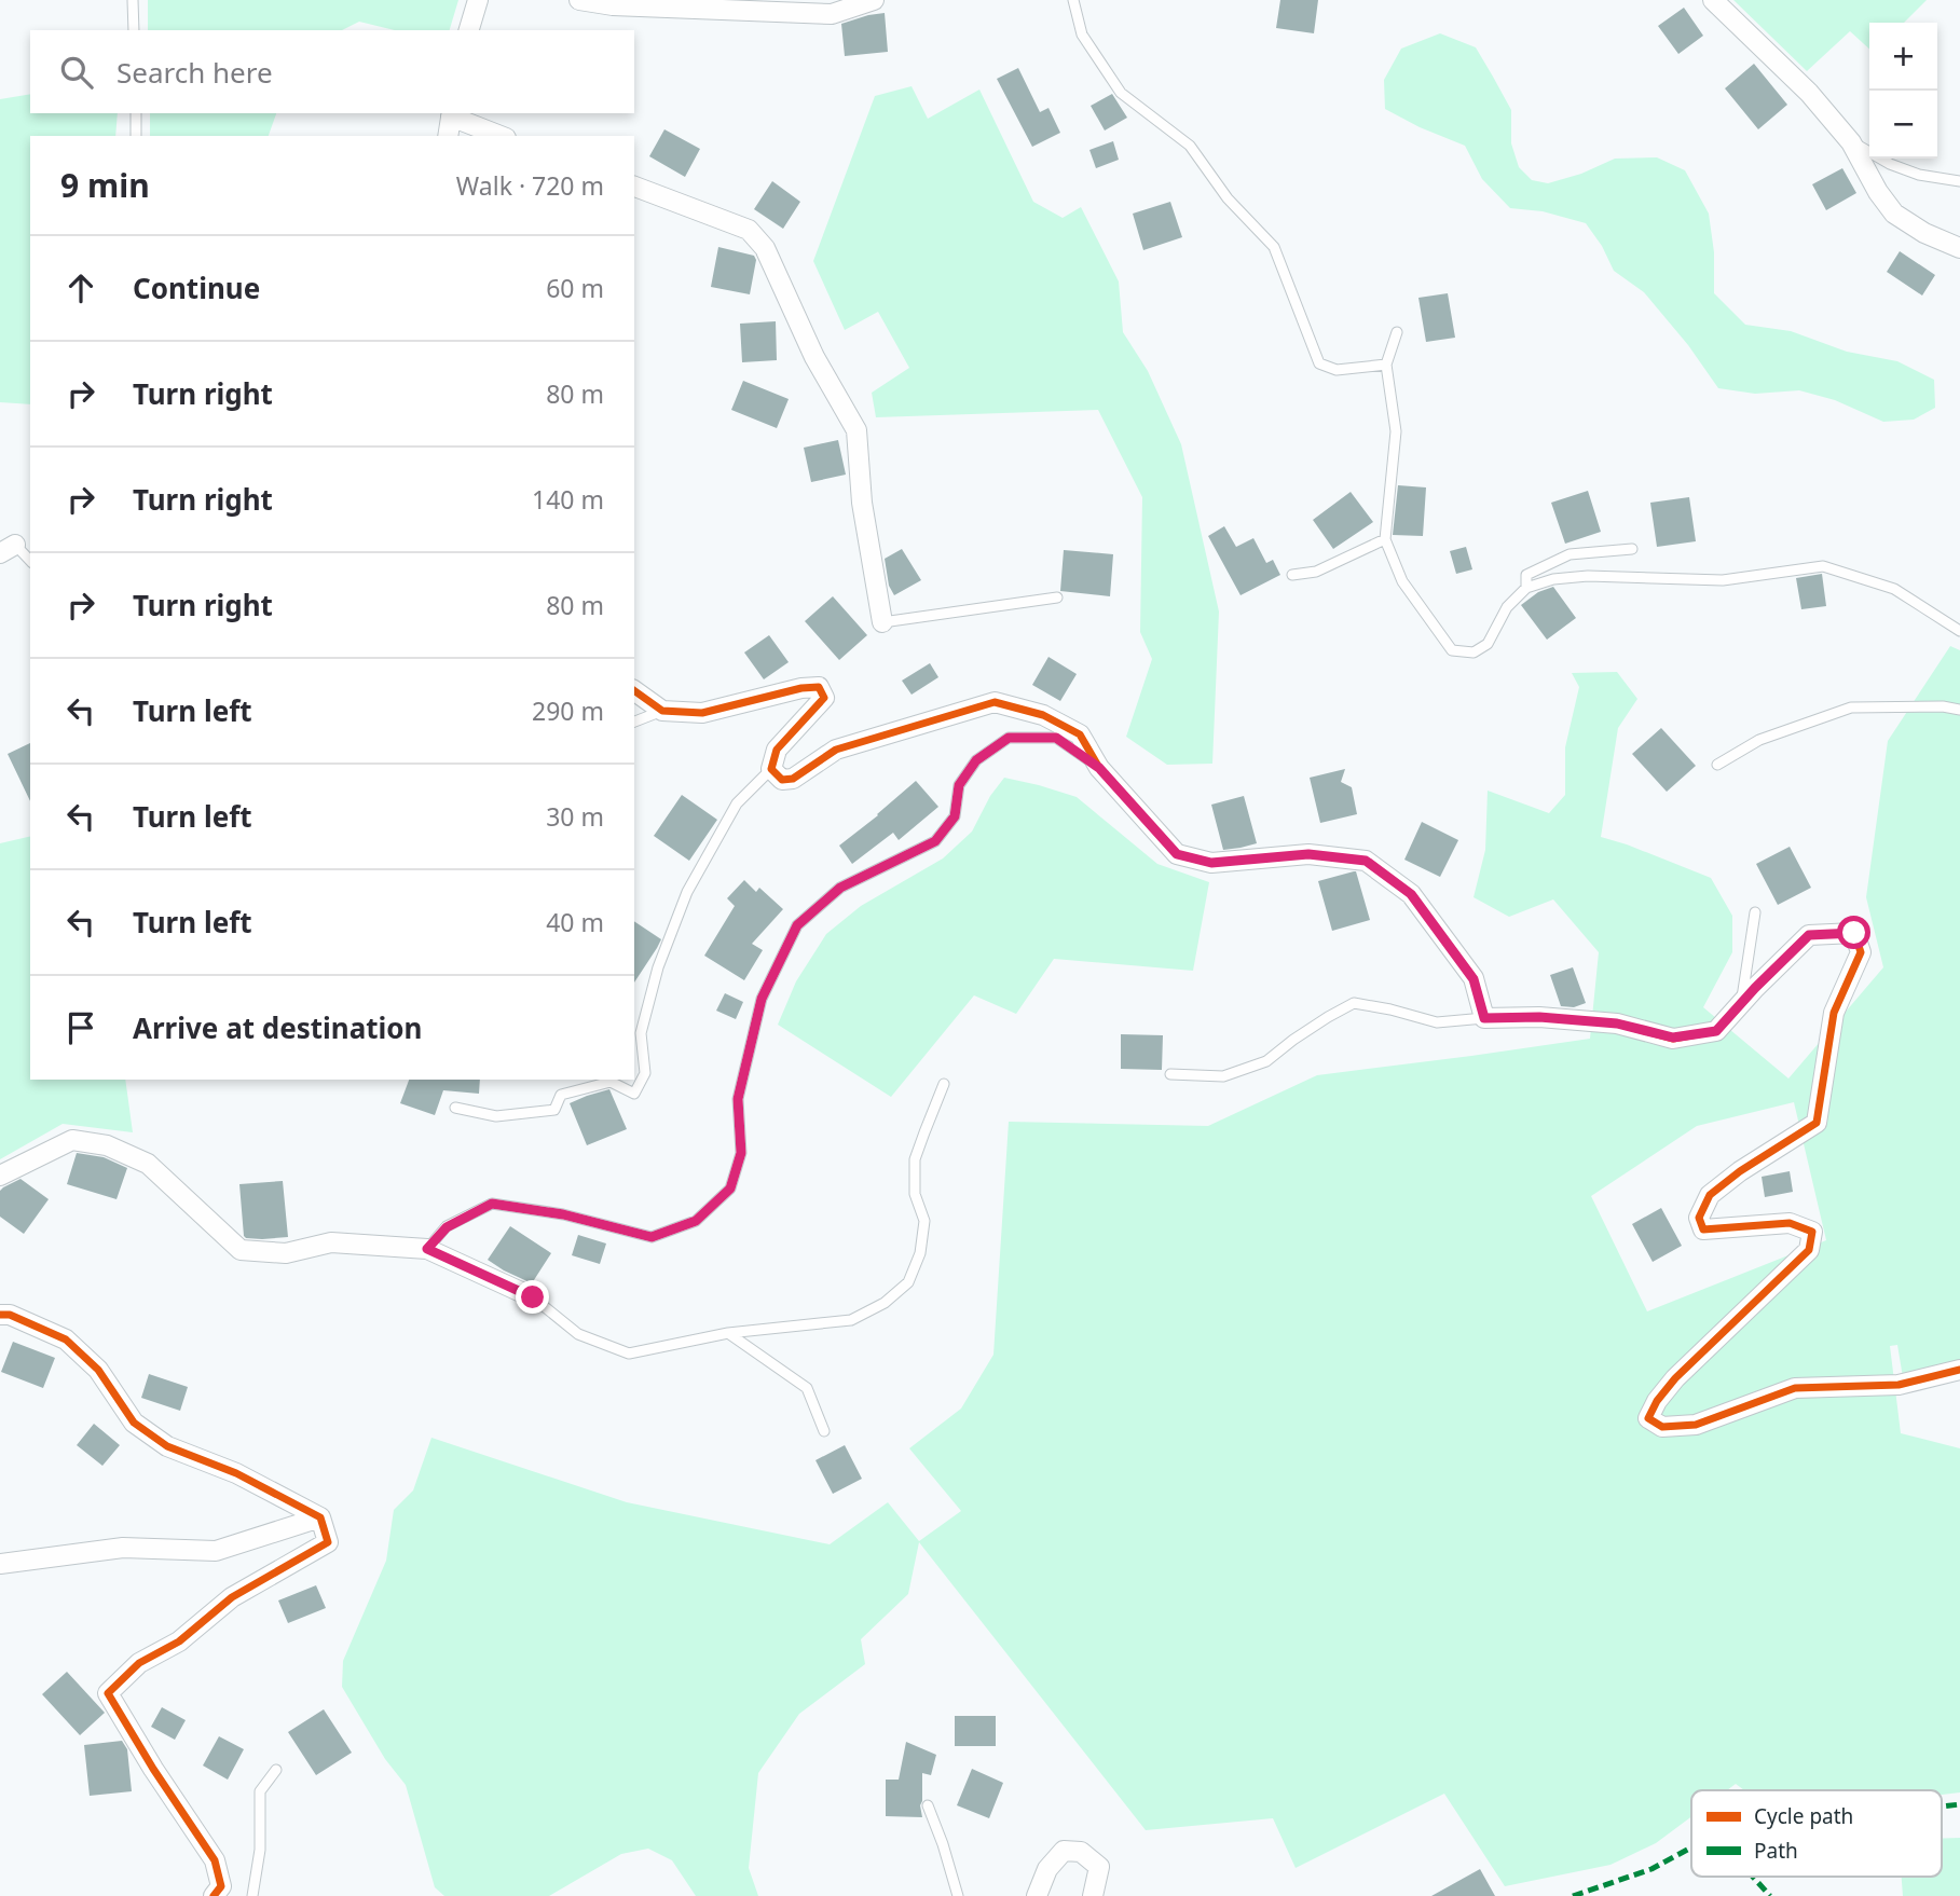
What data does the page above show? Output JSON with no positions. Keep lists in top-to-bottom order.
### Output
{
  "legend": ["Cycle path", "Path"],
  "page": {
    "map_buttons": ["+", "−"],
    "search": "Search here",
    "heading": ["9 min", "Walk · 720 m"],
    "list": [
      ["Continue", "60 m"],
      ["Turn right", "80 m"],
      ["Turn right", "140 m"],
      ["Turn right", "80 m"],
      ["Turn left", "290 m"],
      ["Turn left", "30 m"],
      ["Turn left", "40 m"],
      "Arrive at destination"
    ]
  }
}
